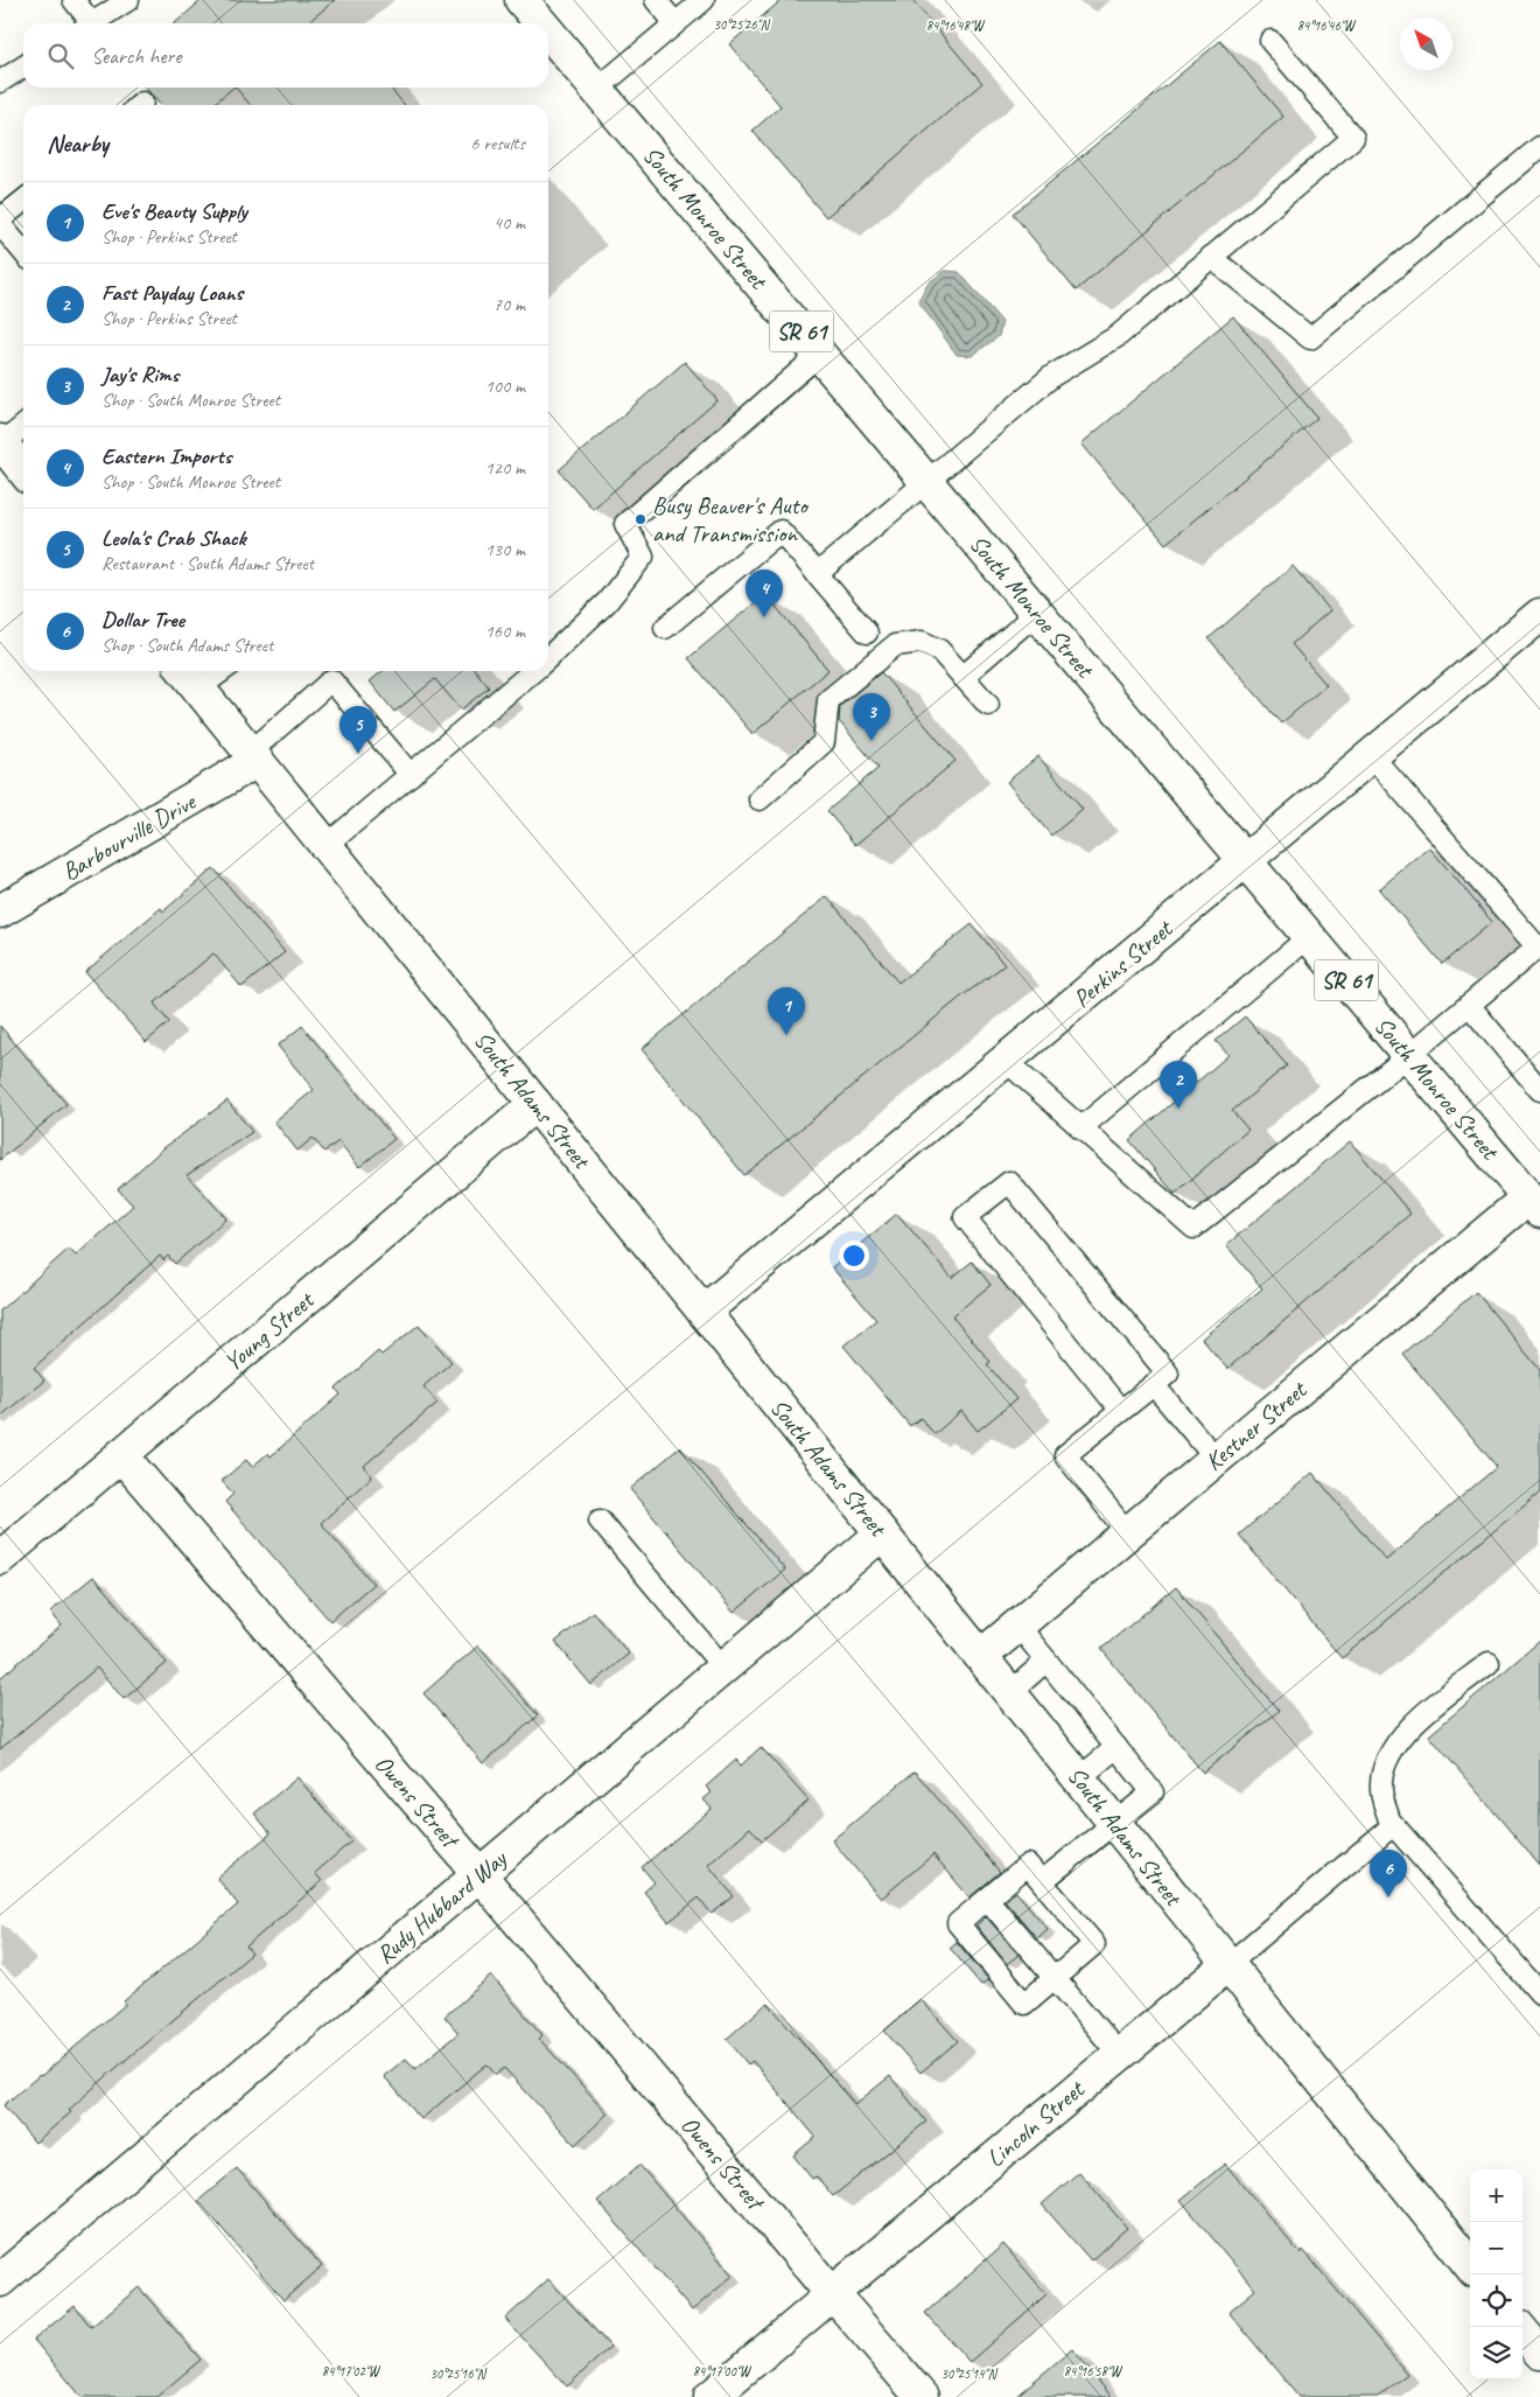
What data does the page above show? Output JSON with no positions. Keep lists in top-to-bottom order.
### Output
{
  "streets": {
    "street": [
      "South Monroe Street",
      "SR 61",
      "Barbourville Drive",
      "Perkins Street",
      "South Adams Street",
      "Young Street",
      "Kestner Street",
      "Owens Street",
      "Rudy Hubbard Way",
      "Lincoln Street"
    ]
  },
  "crossings": [
    ["South Monroe Street", "Perkins Street"],
    ["South Monroe Street", "Kestner Street"],
    ["Barbourville Drive", "South Adams Street"],
    ["Perkins Street", "South Adams Street"],
    ["South Adams Street", "Young Street"],
    ["South Adams Street", "Kestner Street"],
    ["South Adams Street", "Rudy Hubbard Way"],
    ["South Adams Street", "Lincoln Street"],
    ["Young Street", "Owens Street"],
    ["Owens Street", "Rudy Hubbard Way"],
    ["Owens Street", "Lincoln Street"]
  ],
  "places": ["Busy Beaver's Auto and Transmission"],
  "north": "top left",
  "page": {
    "search": "Search here",
    "heading": ["Nearby", "6 results"],
    "list": [
      {
        "mark": "1",
        "name": "Eve's Beauty Supply",
        "note": "Shop · Perkins Street",
        "value": "40 m"
      },
      {
        "mark": "2",
        "name": "Fast Payday Loans",
        "note": "Shop · Perkins Street",
        "value": "70 m"
      },
      {
        "mark": "3",
        "name": "Jay's Rims",
        "note": "Shop · South Monroe Street",
        "value": "100 m"
      },
      {
        "mark": "4",
        "name": "Eastern Imports",
        "note": "Shop · South Monroe Street",
        "value": "120 m"
      },
      {
        "mark": "5",
        "name": "Leola's Crab Shack",
        "note": "Restaurant · South Adams Street",
        "value": "130 m"
      },
      {
        "mark": "6",
        "name": "Dollar Tree",
        "note": "Shop · South Adams Street",
        "value": "160 m"
      }
    ],
    "pins": [
      "4",
      "3",
      "5",
      "1",
      "2",
      "6"
    ],
    "map_buttons": ["+", "−"]
  },
  "coordinates": [
    "30°25'26\"N",
    "84°16'48\"W",
    "84°16'46\"W",
    "84°17'02\"W",
    "84°17'00\"W",
    "84°16'58\"W",
    "30°25'16\"N",
    "30°25'14\"N"
  ]
}
